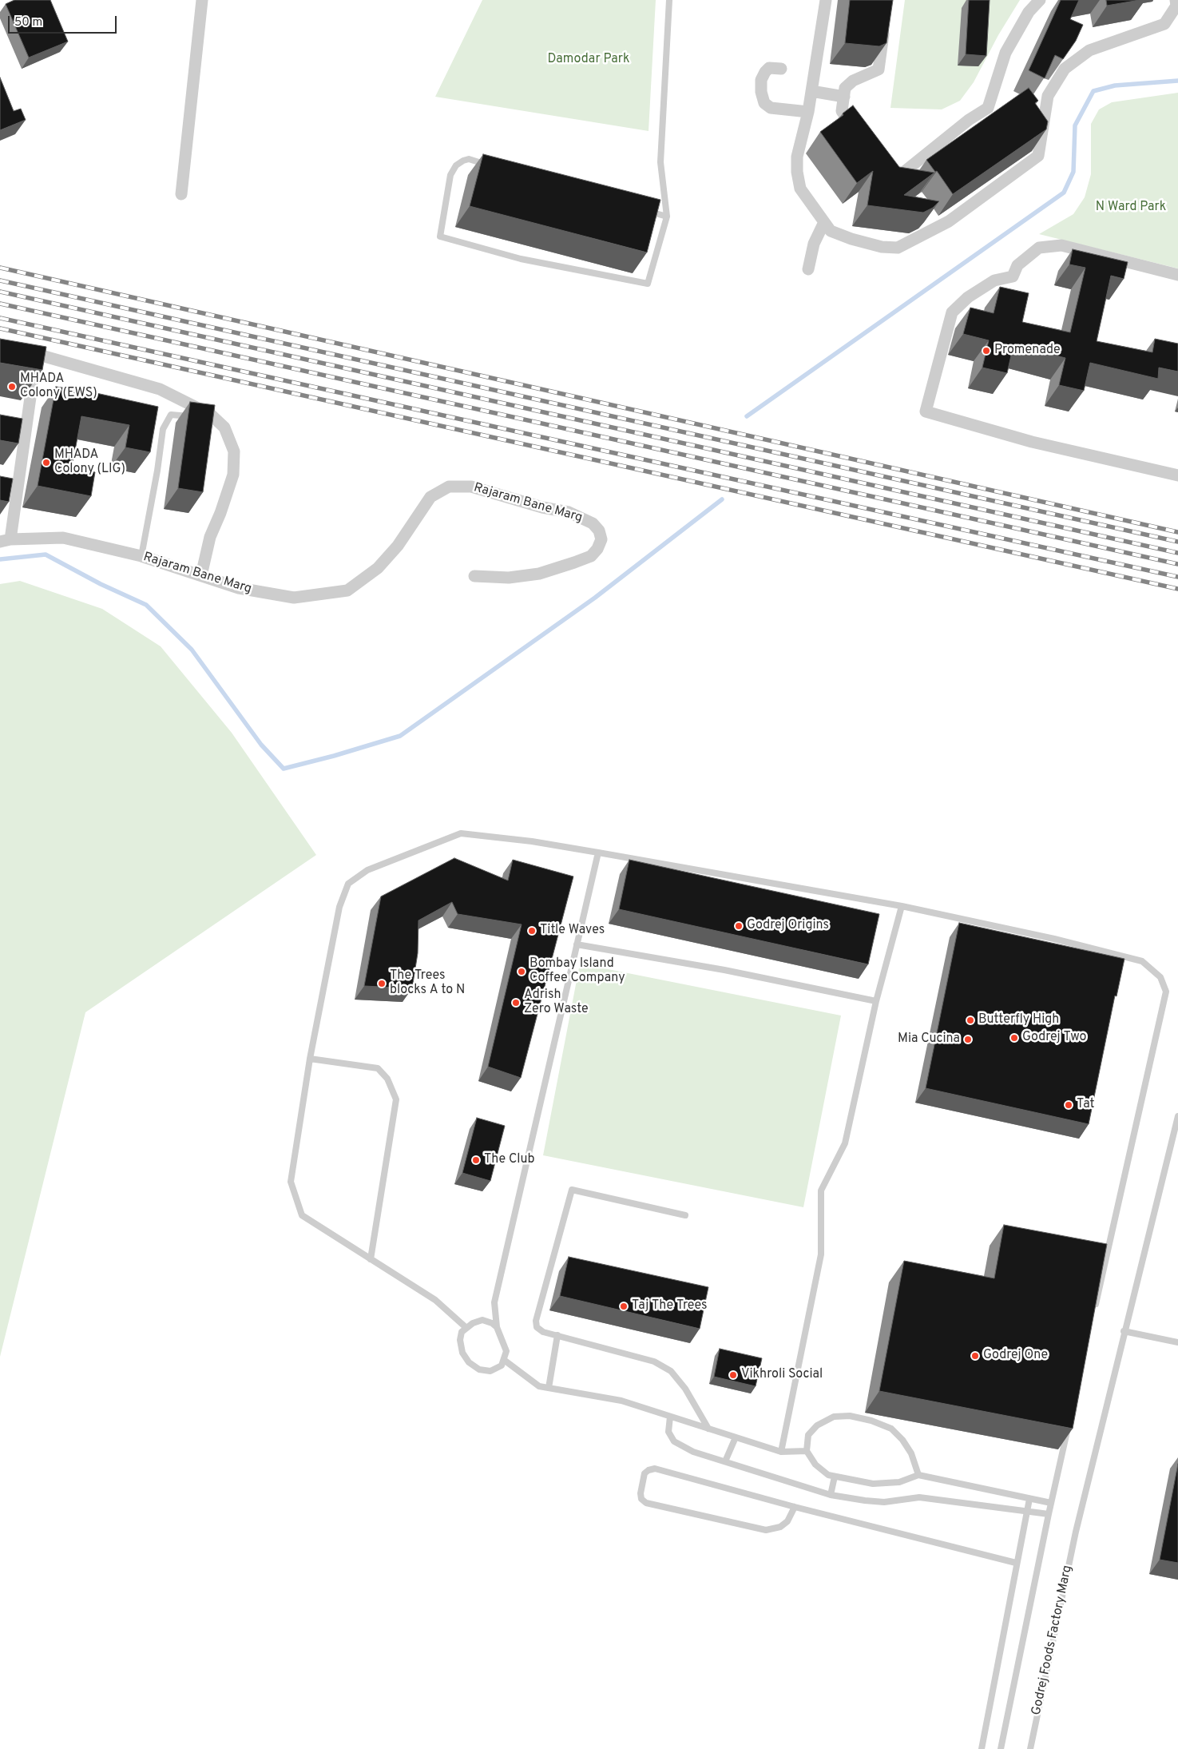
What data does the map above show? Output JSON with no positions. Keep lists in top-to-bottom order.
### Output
{
  "streets": {
    "street": ["Rajaram Bane Marg"],
    "lane": ["Godrej Foods Factory Marg"]
  },
  "parks": ["Damodar Park", "N Ward Park"],
  "places": [
    "Promenade",
    "MHADA Colony (EWS)",
    "MHADA Colony (LIG)",
    "Godrej Origins",
    "Title Waves",
    "Bombay Island Coffee Company",
    "The Trees blocks A to N",
    "Adrish Zero Waste",
    "Butterfly High",
    "Godrej Two",
    "Mia Cucina",
    "Tat",
    "The Club",
    "Taj The Trees",
    "Godrej One",
    "Vikhroli Social"
  ],
  "scale_bar": "50 m"
}
